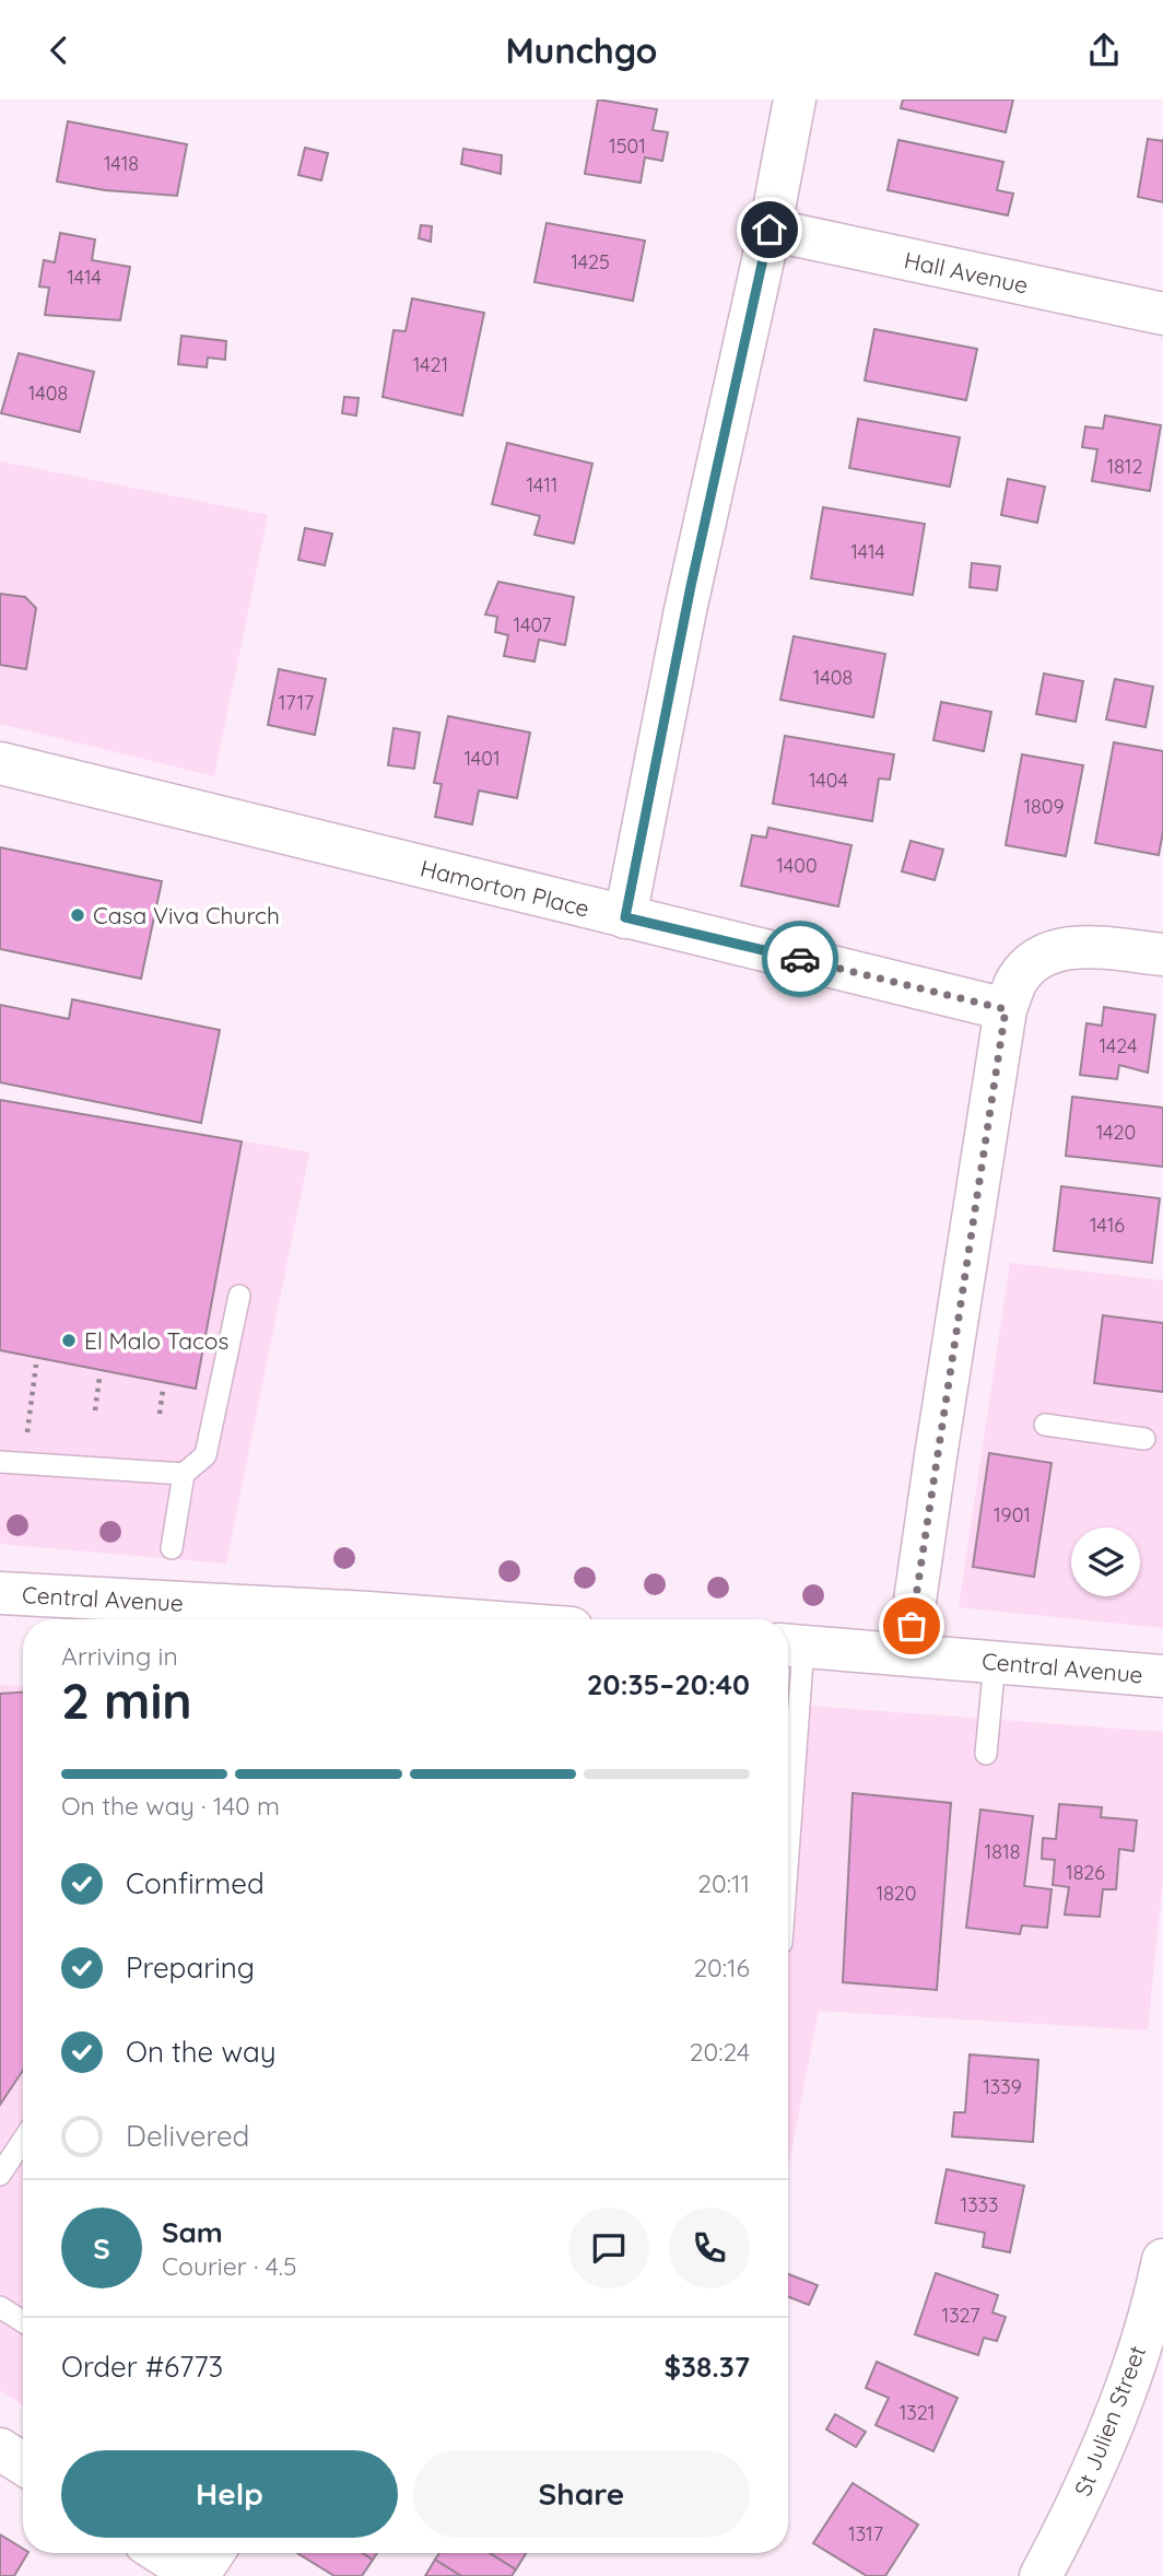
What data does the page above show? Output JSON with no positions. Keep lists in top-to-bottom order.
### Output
{
  "streets": {
    "street": [
      "Hall Avenue",
      "Hamorton Place",
      "Central Avenue",
      "St Julien Street"
    ]
  },
  "places": ["Casa Viva Church", "El Malo Tacos"],
  "house_numbers": [
    "1501",
    "1418",
    "1425",
    "1414",
    "1421",
    "1408",
    "1812",
    "1411",
    "1414",
    "1407",
    "1408",
    "1717",
    "1401",
    "1404",
    "1809",
    "1400",
    "1424",
    "1420",
    "1416",
    "1901",
    "1818",
    "1826",
    "1820",
    "1339",
    "1333",
    "1327",
    "1321",
    "1317"
  ],
  "page": {
    "header": "Munchgo",
    "heading": ["2 min", "Arriving in", "20:35–20:40"],
    "panel": [
      "Sam",
      "Courier · 4.5",
      "Order #6773",
      "$38.37"
    ],
    "bar": "On the way · 140 m",
    "list": [
      ["Confirmed", "20:11"],
      ["Preparing", "20:16"],
      ["On the way", "20:24"],
      "Delivered"
    ],
    "round": "S",
    "buttons": ["Help", "Share"]
  }
}
